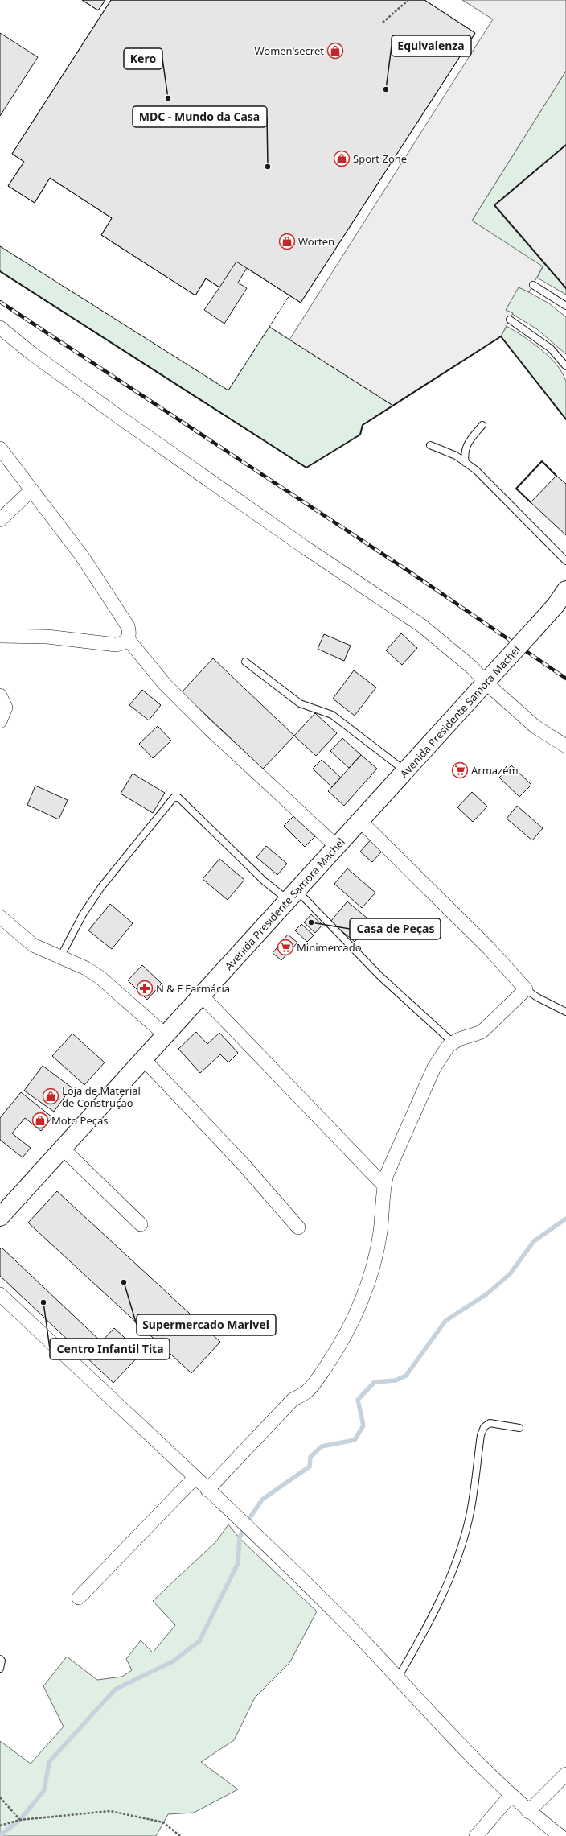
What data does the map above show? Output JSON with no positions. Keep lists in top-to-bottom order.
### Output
{
  "streets": {
    "main road": ["Avenida Presidente Samora Machel"]
  },
  "places": {
    "shop": [
      "Women'secret",
      "Sport Zone",
      "Worten",
      "Loja de Material de Construção",
      "Moto Peças"
    ],
    "other": [
      "Equivalenza",
      "Kero",
      "MDC - Mundo da Casa",
      "Casa de Peças",
      "Supermercado Marivel",
      "Centro Infantil Tita"
    ],
    "supermarket": ["Armazém", "Minimercado"],
    "pharmacy": ["N & F Farmácia"]
  }
}
